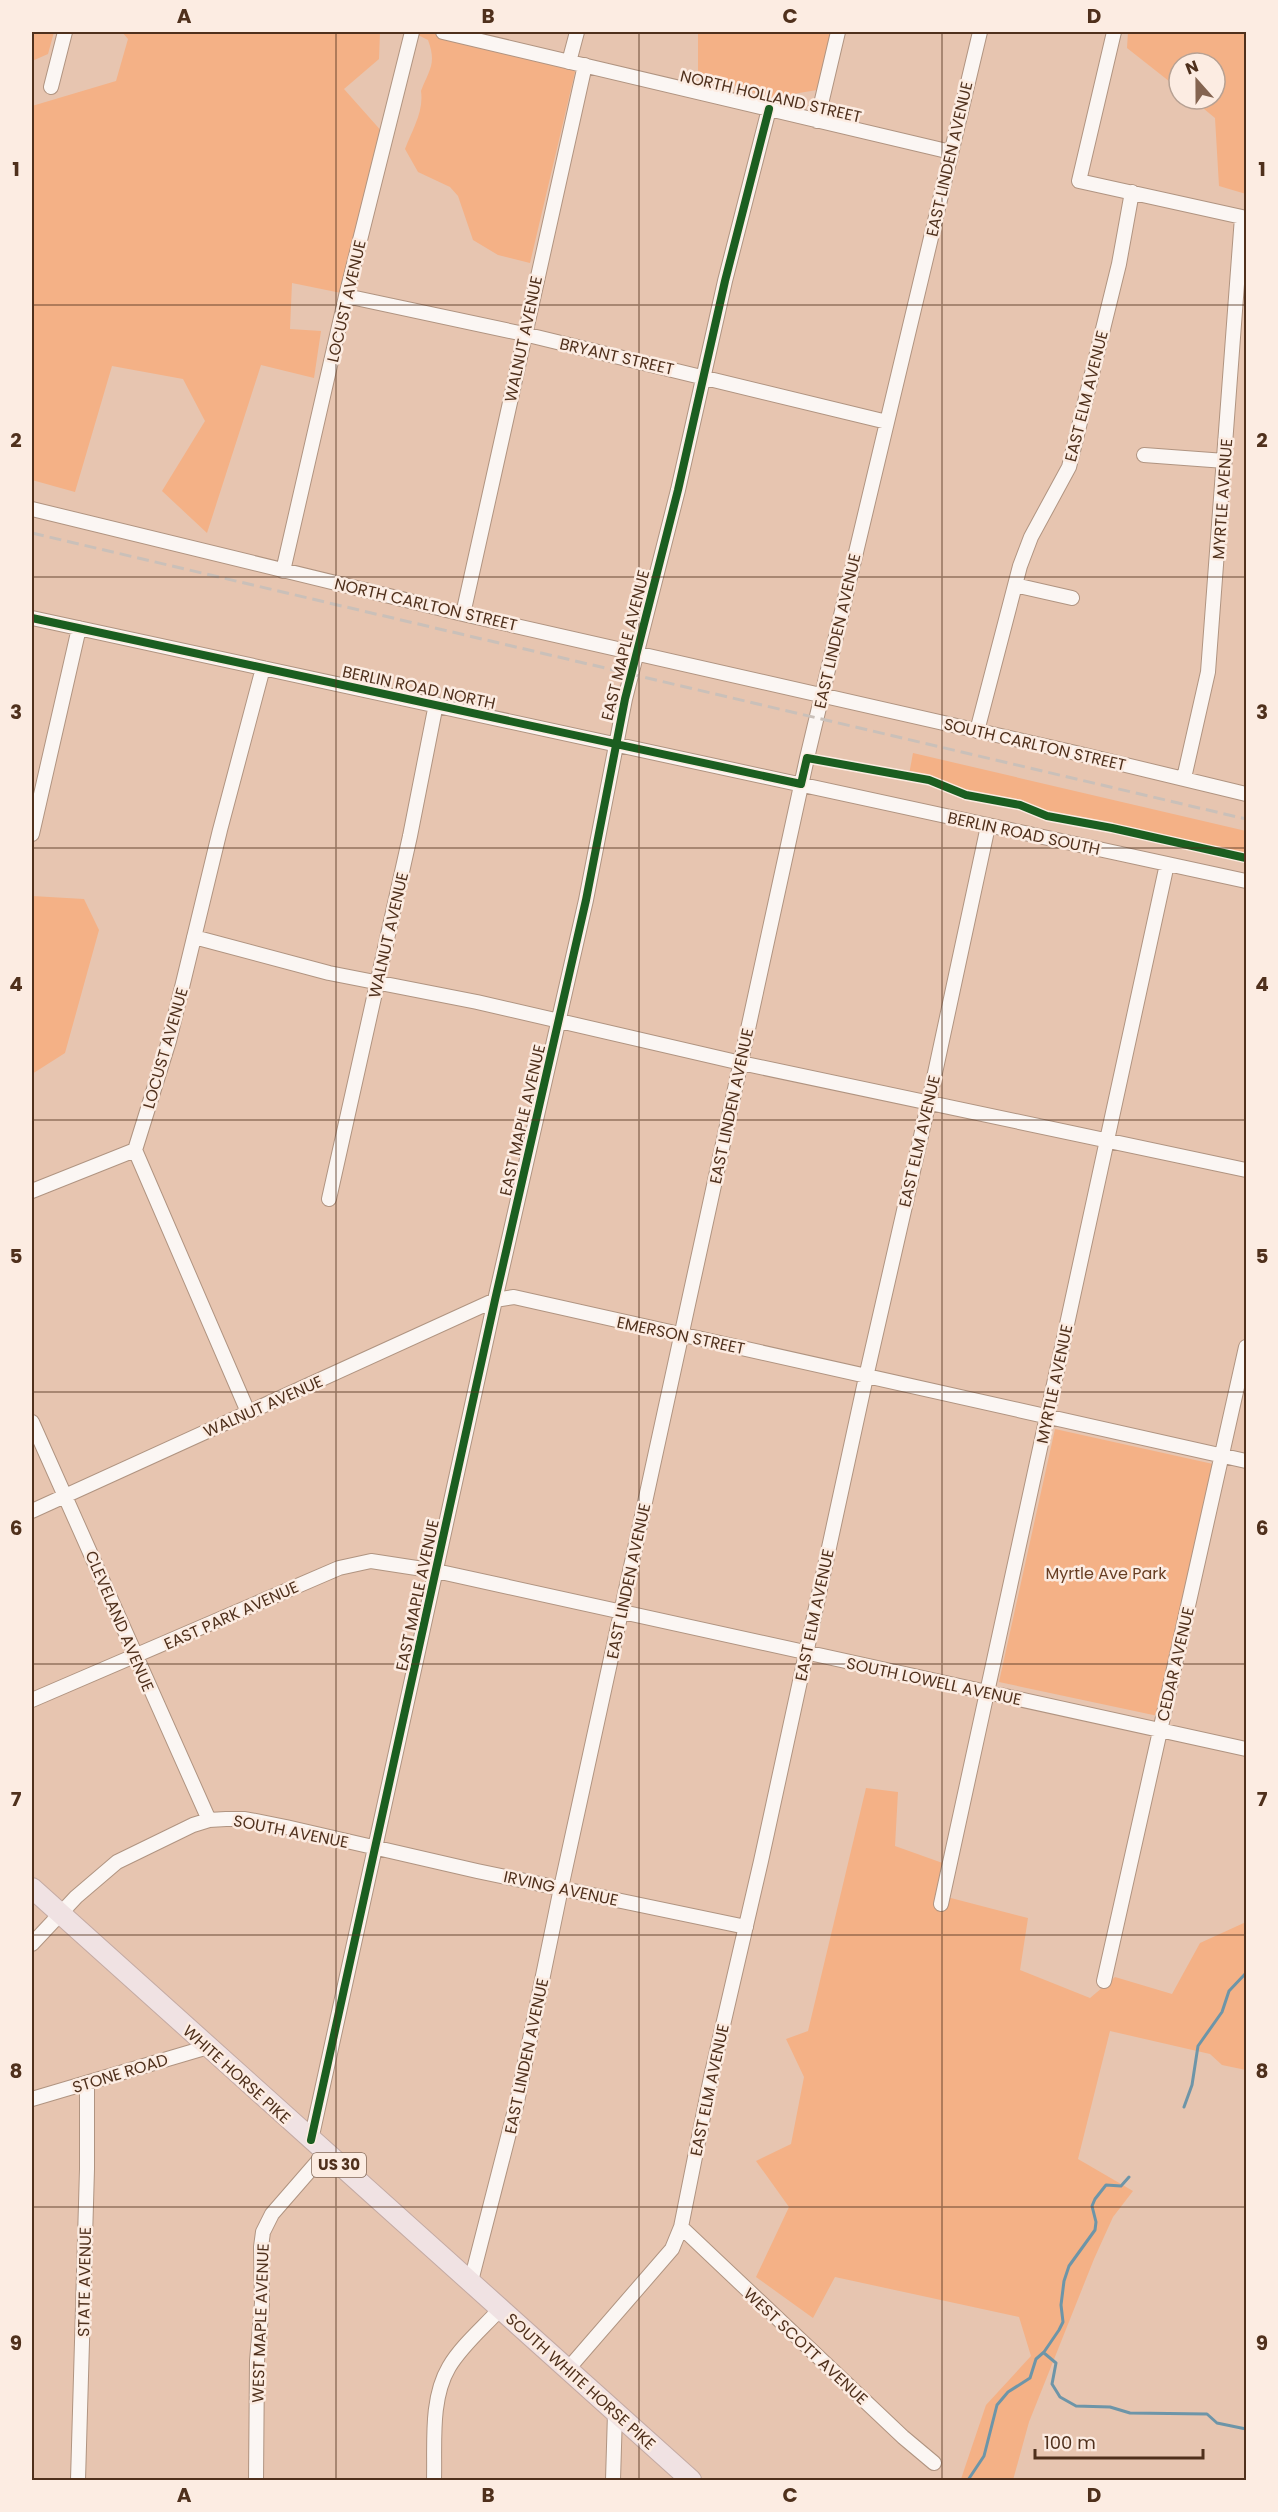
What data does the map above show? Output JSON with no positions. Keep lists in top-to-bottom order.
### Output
{
  "streets": {
    "highway": ["WHITE HORSE PIKE", "US 30", "SOUTH WHITE HORSE PIKE"],
    "street": [
      "NORTH HOLLAND STREET",
      "EAST LINDEN AVENUE",
      "LOCUST AVENUE",
      "WALNUT AVENUE",
      "BRYANT STREET",
      "EAST ELM AVENUE",
      "MYRTLE AVENUE",
      "NORTH CARLTON STREET",
      "EAST MAPLE AVENUE",
      "BERLIN ROAD NORTH",
      "SOUTH CARLTON STREET",
      "BERLIN ROAD SOUTH",
      "EMERSON STREET",
      "EAST PARK AVENUE",
      "CLEVELAND AVENUE",
      "CEDAR AVENUE",
      "SOUTH LOWELL AVENUE",
      "SOUTH AVENUE",
      "IRVING AVENUE",
      "STONE ROAD",
      "STATE AVENUE",
      "WEST MAPLE AVENUE",
      "WEST SCOTT AVENUE"
    ]
  },
  "crossings": [
    ["NORTH HOLLAND STREET", "EAST LINDEN AVENUE"],
    ["NORTH HOLLAND STREET", "WALNUT AVENUE"],
    ["NORTH HOLLAND STREET", "EAST MAPLE AVENUE"],
    ["EAST LINDEN AVENUE", "BRYANT STREET"],
    ["EAST LINDEN AVENUE", "NORTH CARLTON STREET"],
    ["EAST LINDEN AVENUE", "BERLIN ROAD NORTH"],
    ["EAST LINDEN AVENUE", "SOUTH CARLTON STREET"],
    ["EAST LINDEN AVENUE", "BERLIN ROAD SOUTH"],
    ["EAST LINDEN AVENUE", "EMERSON STREET"],
    ["EAST LINDEN AVENUE", "SOUTH LOWELL AVENUE"],
    ["EAST LINDEN AVENUE", "IRVING AVENUE"],
    ["EAST LINDEN AVENUE", "WHITE HORSE PIKE"],
    ["EAST LINDEN AVENUE", "SOUTH WHITE HORSE PIKE"],
    ["LOCUST AVENUE", "BRYANT STREET"],
    ["LOCUST AVENUE", "NORTH CARLTON STREET"],
    ["LOCUST AVENUE", "BERLIN ROAD NORTH"],
    ["WALNUT AVENUE", "BRYANT STREET"],
    ["WALNUT AVENUE", "NORTH CARLTON STREET"],
    ["WALNUT AVENUE", "EAST MAPLE AVENUE"],
    ["WALNUT AVENUE", "BERLIN ROAD NORTH"],
    ["WALNUT AVENUE", "EMERSON STREET"],
    ["WALNUT AVENUE", "CLEVELAND AVENUE"],
    ["BRYANT STREET", "EAST MAPLE AVENUE"],
    ["EAST ELM AVENUE", "MYRTLE AVENUE"],
    ["EAST ELM AVENUE", "SOUTH CARLTON STREET"],
    ["EAST ELM AVENUE", "BERLIN ROAD SOUTH"],
    ["EAST ELM AVENUE", "EMERSON STREET"],
    ["EAST ELM AVENUE", "SOUTH LOWELL AVENUE"],
    ["EAST ELM AVENUE", "IRVING AVENUE"],
    ["EAST ELM AVENUE", "WEST SCOTT AVENUE"],
    ["EAST ELM AVENUE", "SOUTH WHITE HORSE PIKE"],
    ["MYRTLE AVENUE", "SOUTH CARLTON STREET"],
    ["MYRTLE AVENUE", "BERLIN ROAD SOUTH"],
    ["MYRTLE AVENUE", "EMERSON STREET"],
    ["MYRTLE AVENUE", "SOUTH LOWELL AVENUE"],
    ["NORTH CARLTON STREET", "EAST MAPLE AVENUE"],
    ["NORTH CARLTON STREET", "SOUTH CARLTON STREET"],
    ["EAST MAPLE AVENUE", "BERLIN ROAD NORTH"],
    ["EAST MAPLE AVENUE", "EMERSON STREET"],
    ["EAST MAPLE AVENUE", "SOUTH LOWELL AVENUE"],
    ["EAST MAPLE AVENUE", "SOUTH AVENUE"],
    ["EAST MAPLE AVENUE", "IRVING AVENUE"],
    ["EAST MAPLE AVENUE", "WHITE HORSE PIKE"],
    ["EAST MAPLE AVENUE", "WEST MAPLE AVENUE"],
    ["BERLIN ROAD NORTH", "BERLIN ROAD SOUTH"],
    ["EMERSON STREET", "CEDAR AVENUE"],
    ["EAST PARK AVENUE", "CLEVELAND AVENUE"],
    ["EAST PARK AVENUE", "SOUTH LOWELL AVENUE"],
    ["CLEVELAND AVENUE", "SOUTH AVENUE"],
    ["CEDAR AVENUE", "SOUTH LOWELL AVENUE"],
    ["SOUTH AVENUE", "IRVING AVENUE"],
    ["SOUTH AVENUE", "WHITE HORSE PIKE"],
    ["STONE ROAD", "WHITE HORSE PIKE"],
    ["STONE ROAD", "STATE AVENUE"],
    ["WHITE HORSE PIKE", "WEST MAPLE AVENUE"],
    ["WHITE HORSE PIKE", "SOUTH WHITE HORSE PIKE"]
  ],
  "parks": ["Myrtle Ave Park"],
  "scale_bar": "100 m",
  "north": "top",
  "grid": {
    "columns": [
      "A",
      "B",
      "C",
      "D"
    ],
    "rows": [
      "1",
      "2",
      "3",
      "4",
      "5",
      "6",
      "7",
      "8",
      "9"
    ]
  }
}
